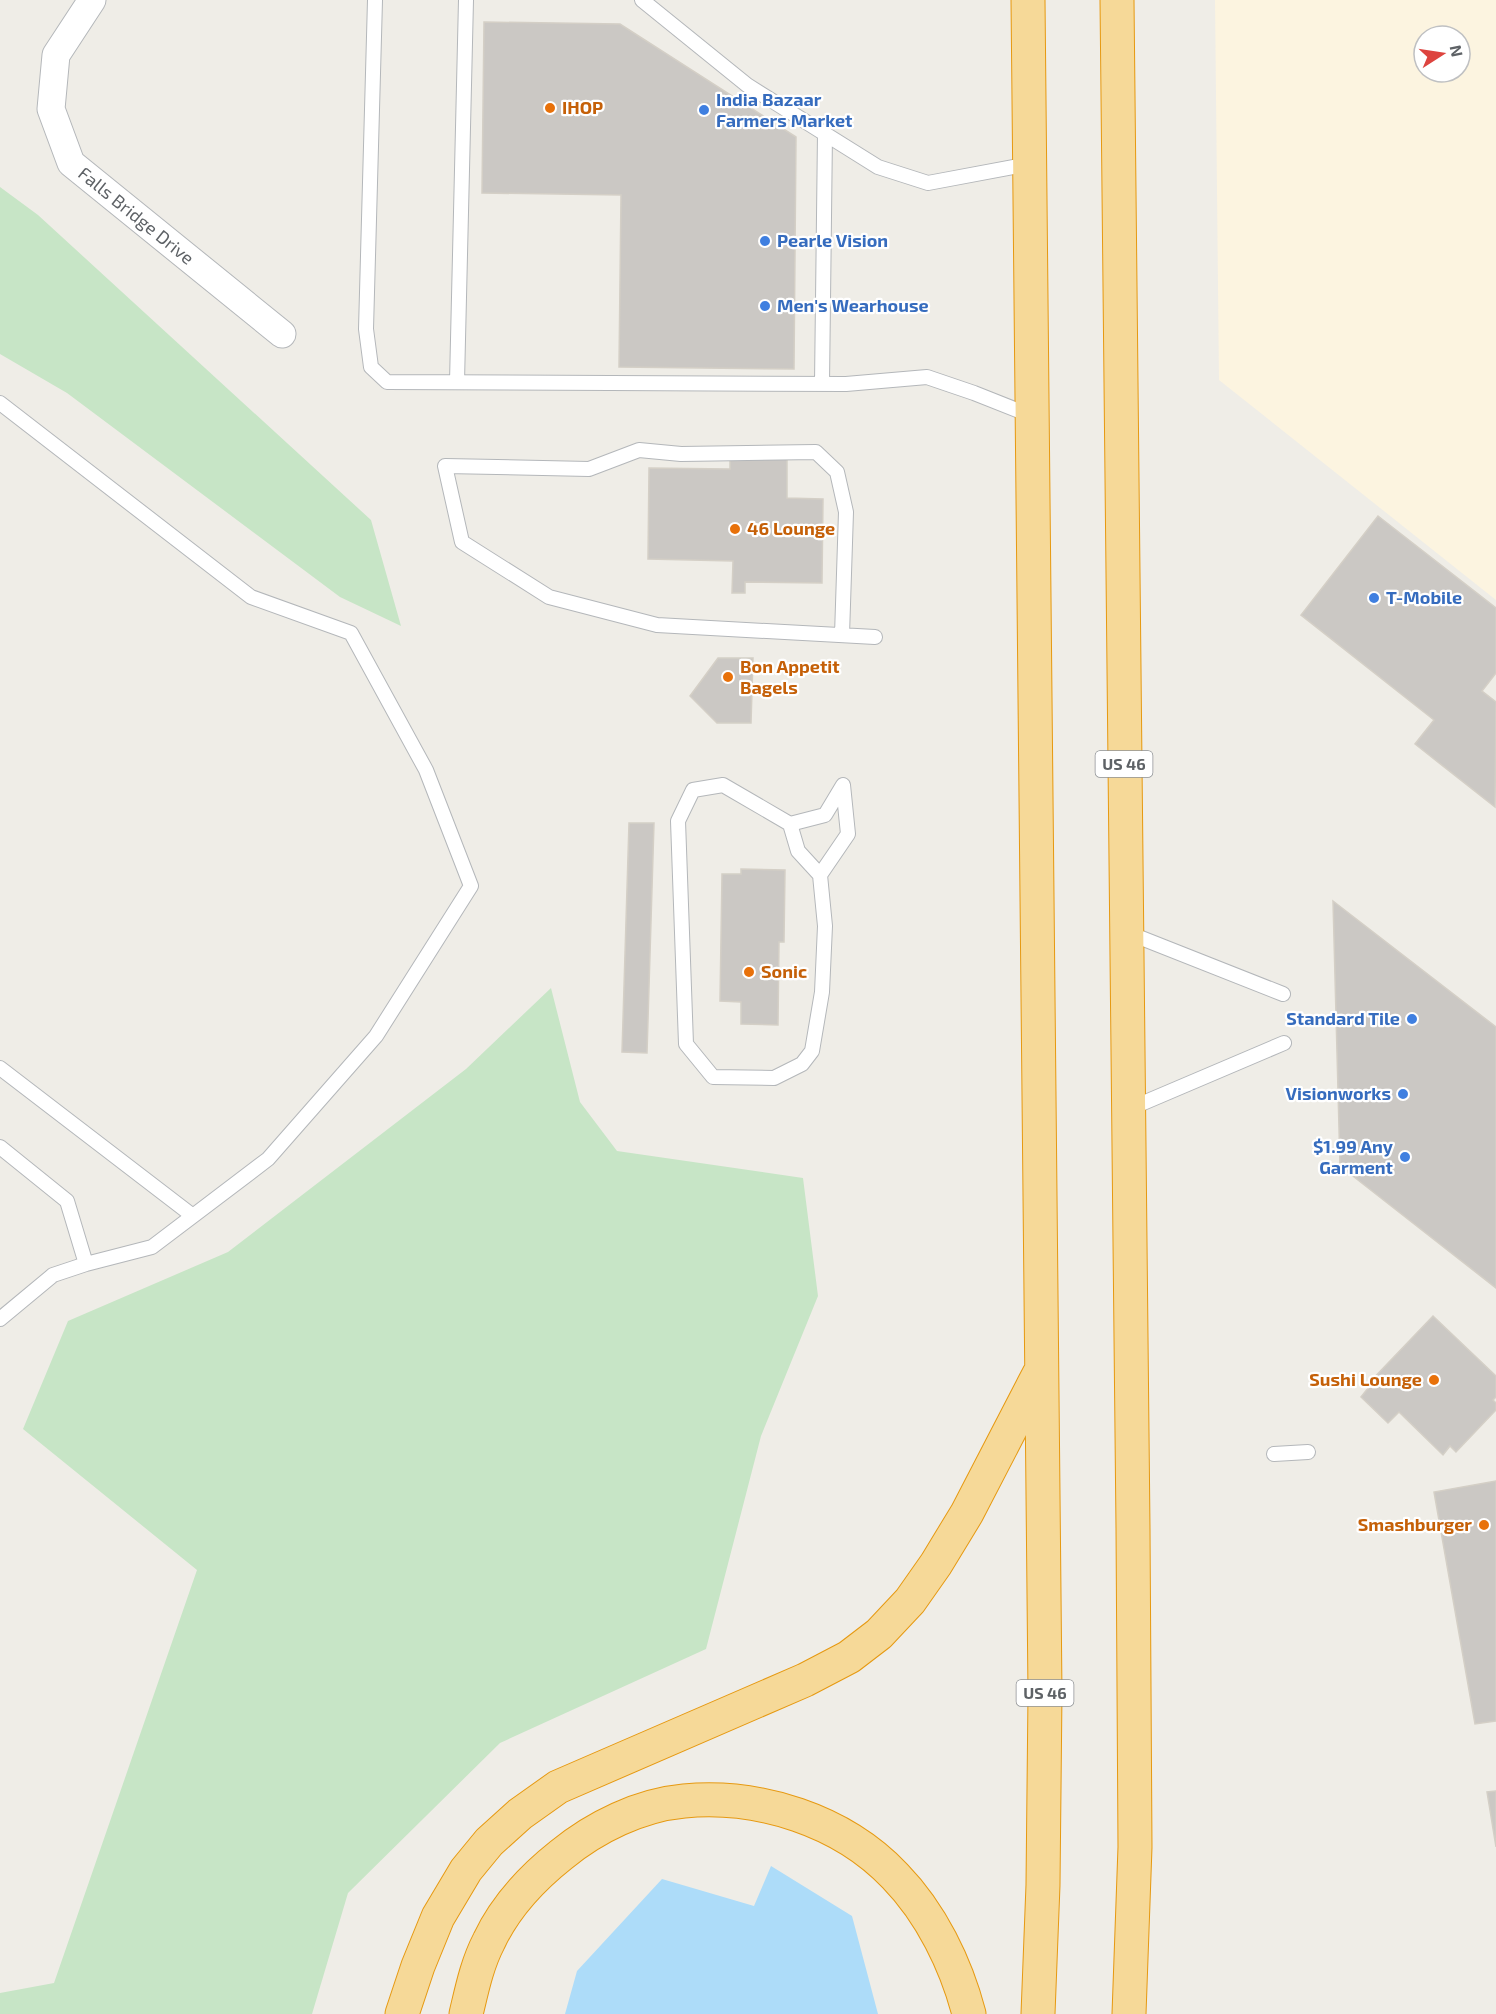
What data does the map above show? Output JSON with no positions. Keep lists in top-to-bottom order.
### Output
{
  "streets": {
    "highway": ["US 46"],
    "street": ["Falls Bridge Drive"]
  },
  "places": [
    "IHOP",
    "India Bazaar Farmers Market",
    "Pearle Vision",
    "Men's Wearhouse",
    "46 Lounge",
    "T-Mobile",
    "Bon Appetit Bagels",
    "Sonic",
    "Standard Tile",
    "Visionworks",
    "$1.99 Any Garment",
    "Sushi Lounge",
    "Smashburger"
  ],
  "north": "right"
}
